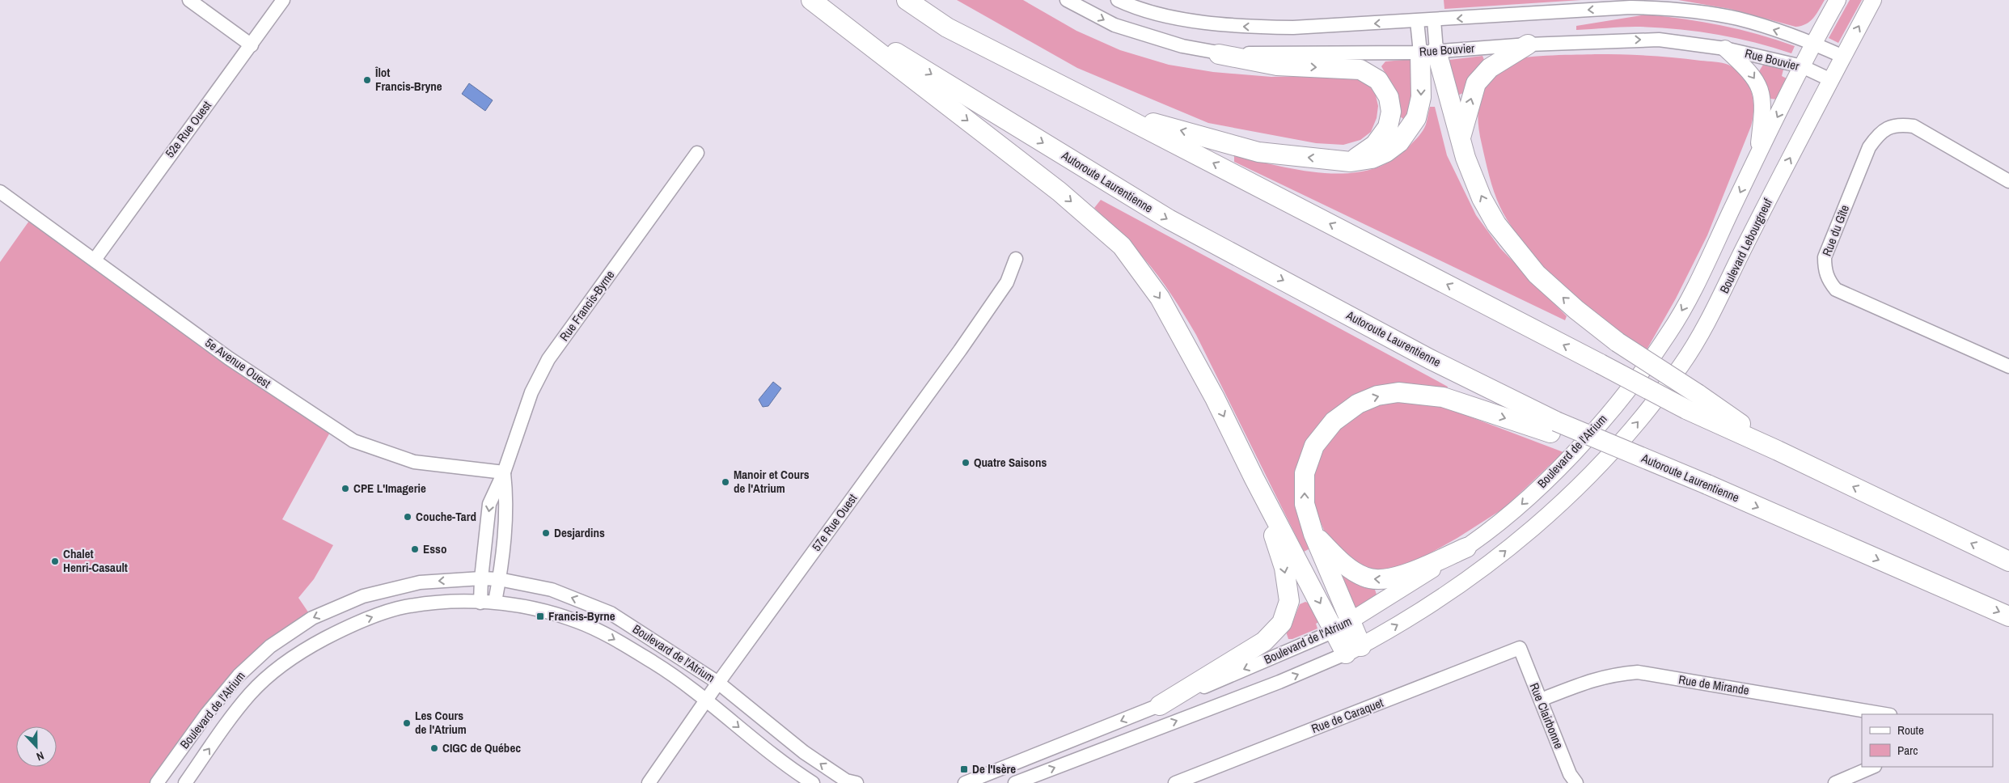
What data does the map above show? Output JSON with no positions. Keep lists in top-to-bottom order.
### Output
{
  "streets": {
    "highway": ["Autoroute Laurentienne"],
    "main road": ["Boulevard Lebourgneuf", "Boulevard de l'Atrium"],
    "street": [
      "Rue Bouvier",
      "52e Rue Ouest",
      "Rue du Gîte",
      "Rue Francis-Byrne",
      "5e Avenue Ouest",
      "57e Rue Ouest",
      "Rue de Mirande",
      "Rue de Caraquet",
      "Rue Clairbonne"
    ]
  },
  "crossings": [
    ["Rue Bouvier", "Boulevard Lebourgneuf"],
    ["52e Rue Ouest", "5e Avenue Ouest"],
    ["Boulevard Lebourgneuf", "Boulevard de l'Atrium"],
    ["Rue Francis-Byrne", "5e Avenue Ouest"],
    ["Rue Francis-Byrne", "Boulevard de l'Atrium"],
    ["Boulevard de l'Atrium", "57e Rue Ouest"],
    ["Rue de Mirande", "Rue Clairbonne"],
    ["Rue de Caraquet", "Rue Clairbonne"]
  ],
  "one_way": ["Boulevard Lebourgneuf"],
  "places": {
    "other": [
      "Îlot Francis-Bryne",
      "Quatre Saisons",
      "Manoir et Cours de l'Atrium",
      "CPE L'Imagerie",
      "Couche-Tard",
      "Desjardins",
      "Esso",
      "Chalet Henri-Casault",
      "Les Cours de l'Atrium",
      "CIGC de Québec"
    ],
    "transit": ["Francis-Byrne", "De l'Isère"]
  },
  "legend": ["Route", "Parc"],
  "north": "bottom"
}
